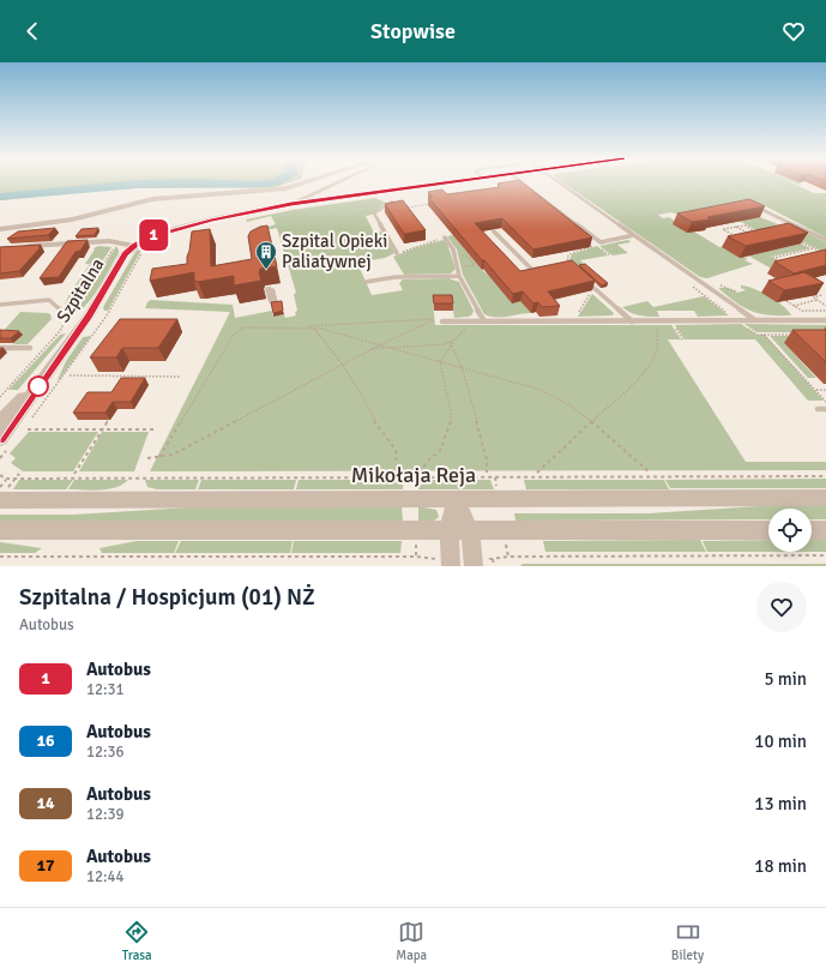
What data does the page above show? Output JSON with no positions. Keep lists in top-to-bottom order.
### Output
{
  "streets": {
    "street": ["Szpitalna", "Mikołaja Reja"]
  },
  "places": {
    "building": ["Szpital Opieki Paliatywnej"]
  },
  "lines": ["bus line 1"],
  "page": {
    "header": "Stopwise",
    "on_map": "1",
    "heading": ["Szpitalna / Hospicjum (01) NŻ", "Autobus"],
    "list": [
      {
        "mark": "1",
        "name": "Autobus",
        "note": "12:31",
        "value": "5 min"
      },
      {
        "mark": "16",
        "name": "Autobus",
        "note": "12:36",
        "value": "10 min"
      },
      {
        "mark": "14",
        "name": "Autobus",
        "note": "12:39",
        "value": "13 min"
      },
      {
        "mark": "17",
        "name": "Autobus",
        "note": "12:44",
        "value": "18 min"
      }
    ],
    "tabs": ["Trasa", "Mapa", "Bilety"]
  }
}
